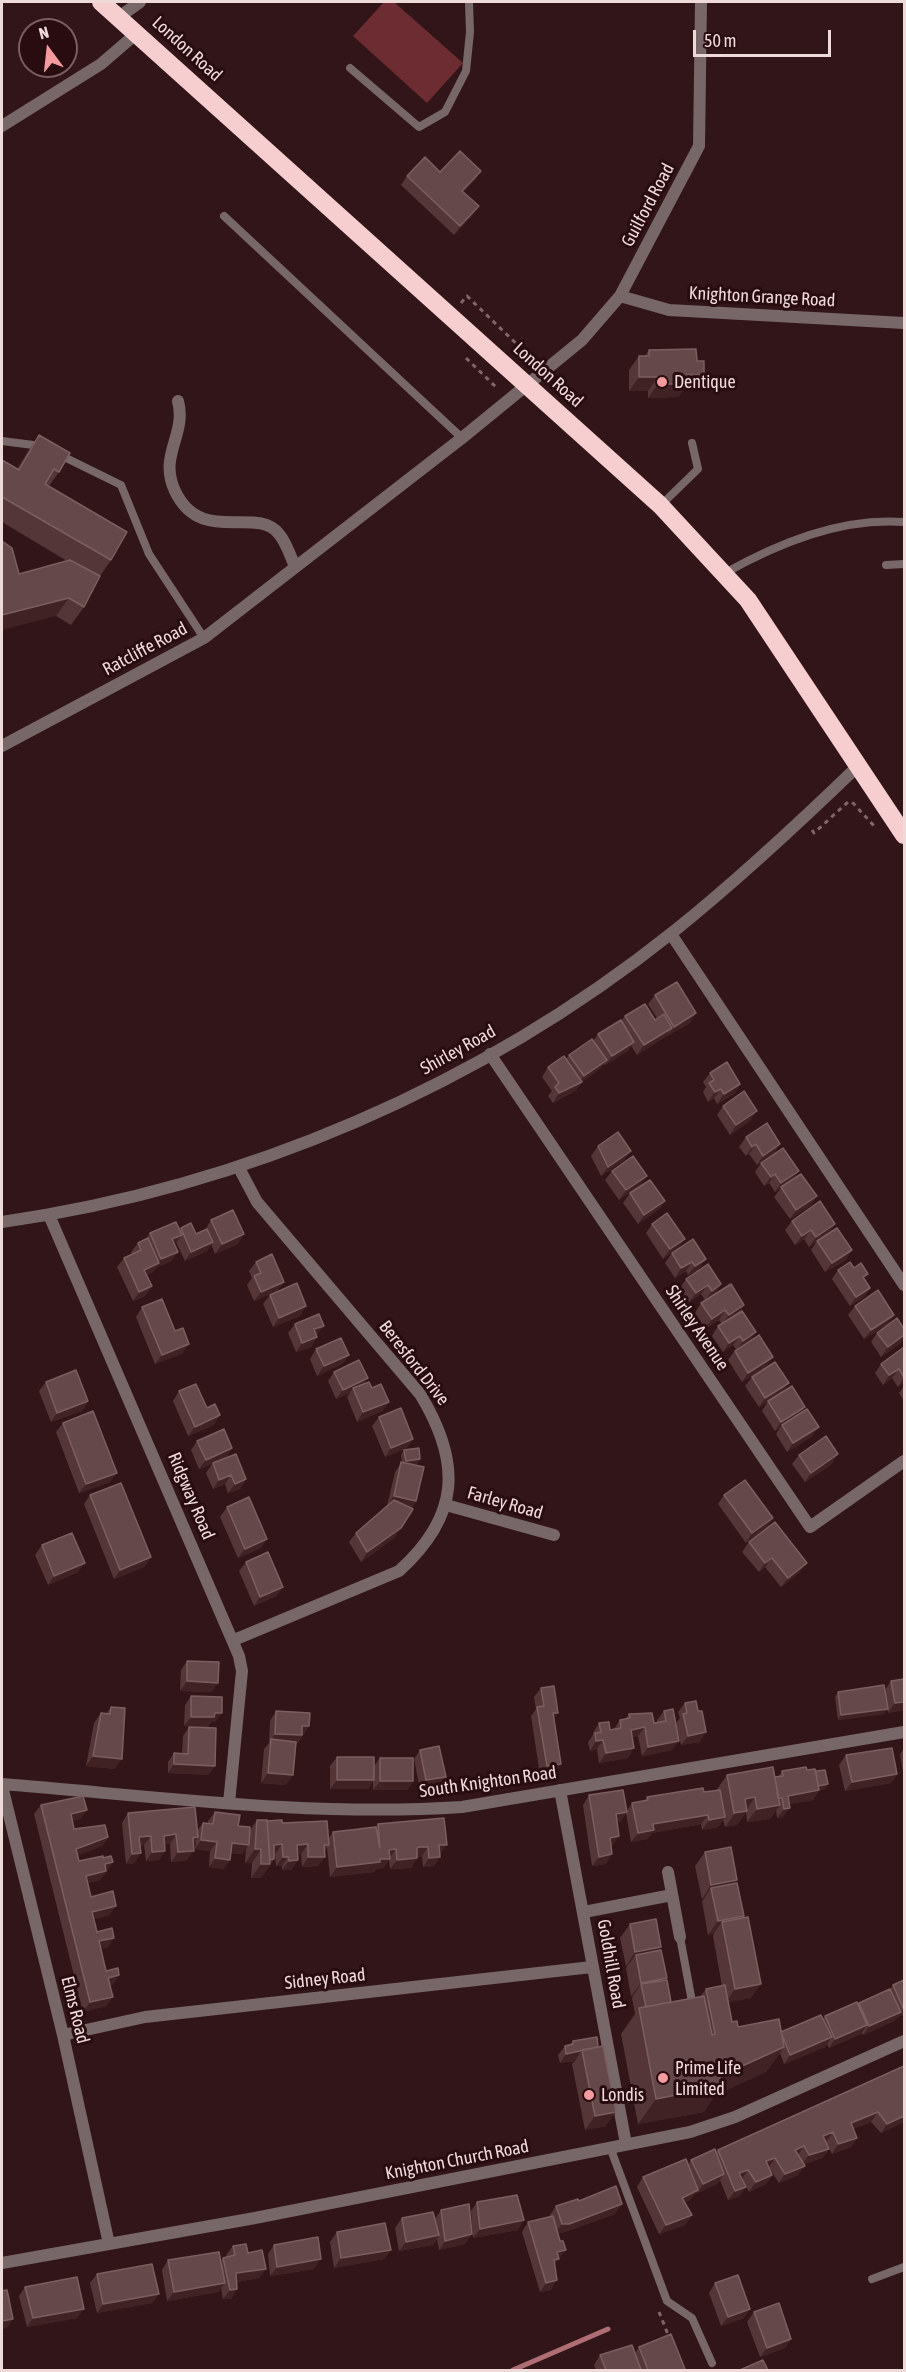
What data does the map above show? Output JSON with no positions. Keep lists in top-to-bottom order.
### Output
{
  "streets": {
    "highway": ["London Road"],
    "street": [
      "Guilford Road",
      "Knighton Grange Road",
      "Ratcliffe Road",
      "Shirley Road",
      "Shirley Avenue",
      "Beresford Drive",
      "Ridgway Road",
      "Farley Road",
      "South Knighton Road",
      "Goldhill Road",
      "Sidney Road",
      "Elms Road",
      "Knighton Church Road"
    ]
  },
  "crossings": [
    ["London Road", "Guilford Road"],
    ["London Road", "Ratcliffe Road"],
    ["London Road", "Shirley Road"],
    ["Guilford Road", "Knighton Grange Road"],
    ["Guilford Road", "Ratcliffe Road"],
    ["Shirley Road", "Shirley Avenue"],
    ["Shirley Road", "Beresford Drive"],
    ["Shirley Road", "Ridgway Road"],
    ["Beresford Drive", "Ridgway Road"],
    ["Beresford Drive", "Farley Road"],
    ["Ridgway Road", "South Knighton Road"],
    ["South Knighton Road", "Goldhill Road"],
    ["South Knighton Road", "Elms Road"],
    ["Goldhill Road", "Sidney Road"],
    ["Goldhill Road", "Knighton Church Road"],
    ["Sidney Road", "Elms Road"],
    ["Elms Road", "Knighton Church Road"]
  ],
  "places": ["Dentique", "Prime Life Limited", "Londis"],
  "scale_bar": "50 m",
  "north": "top"
}
